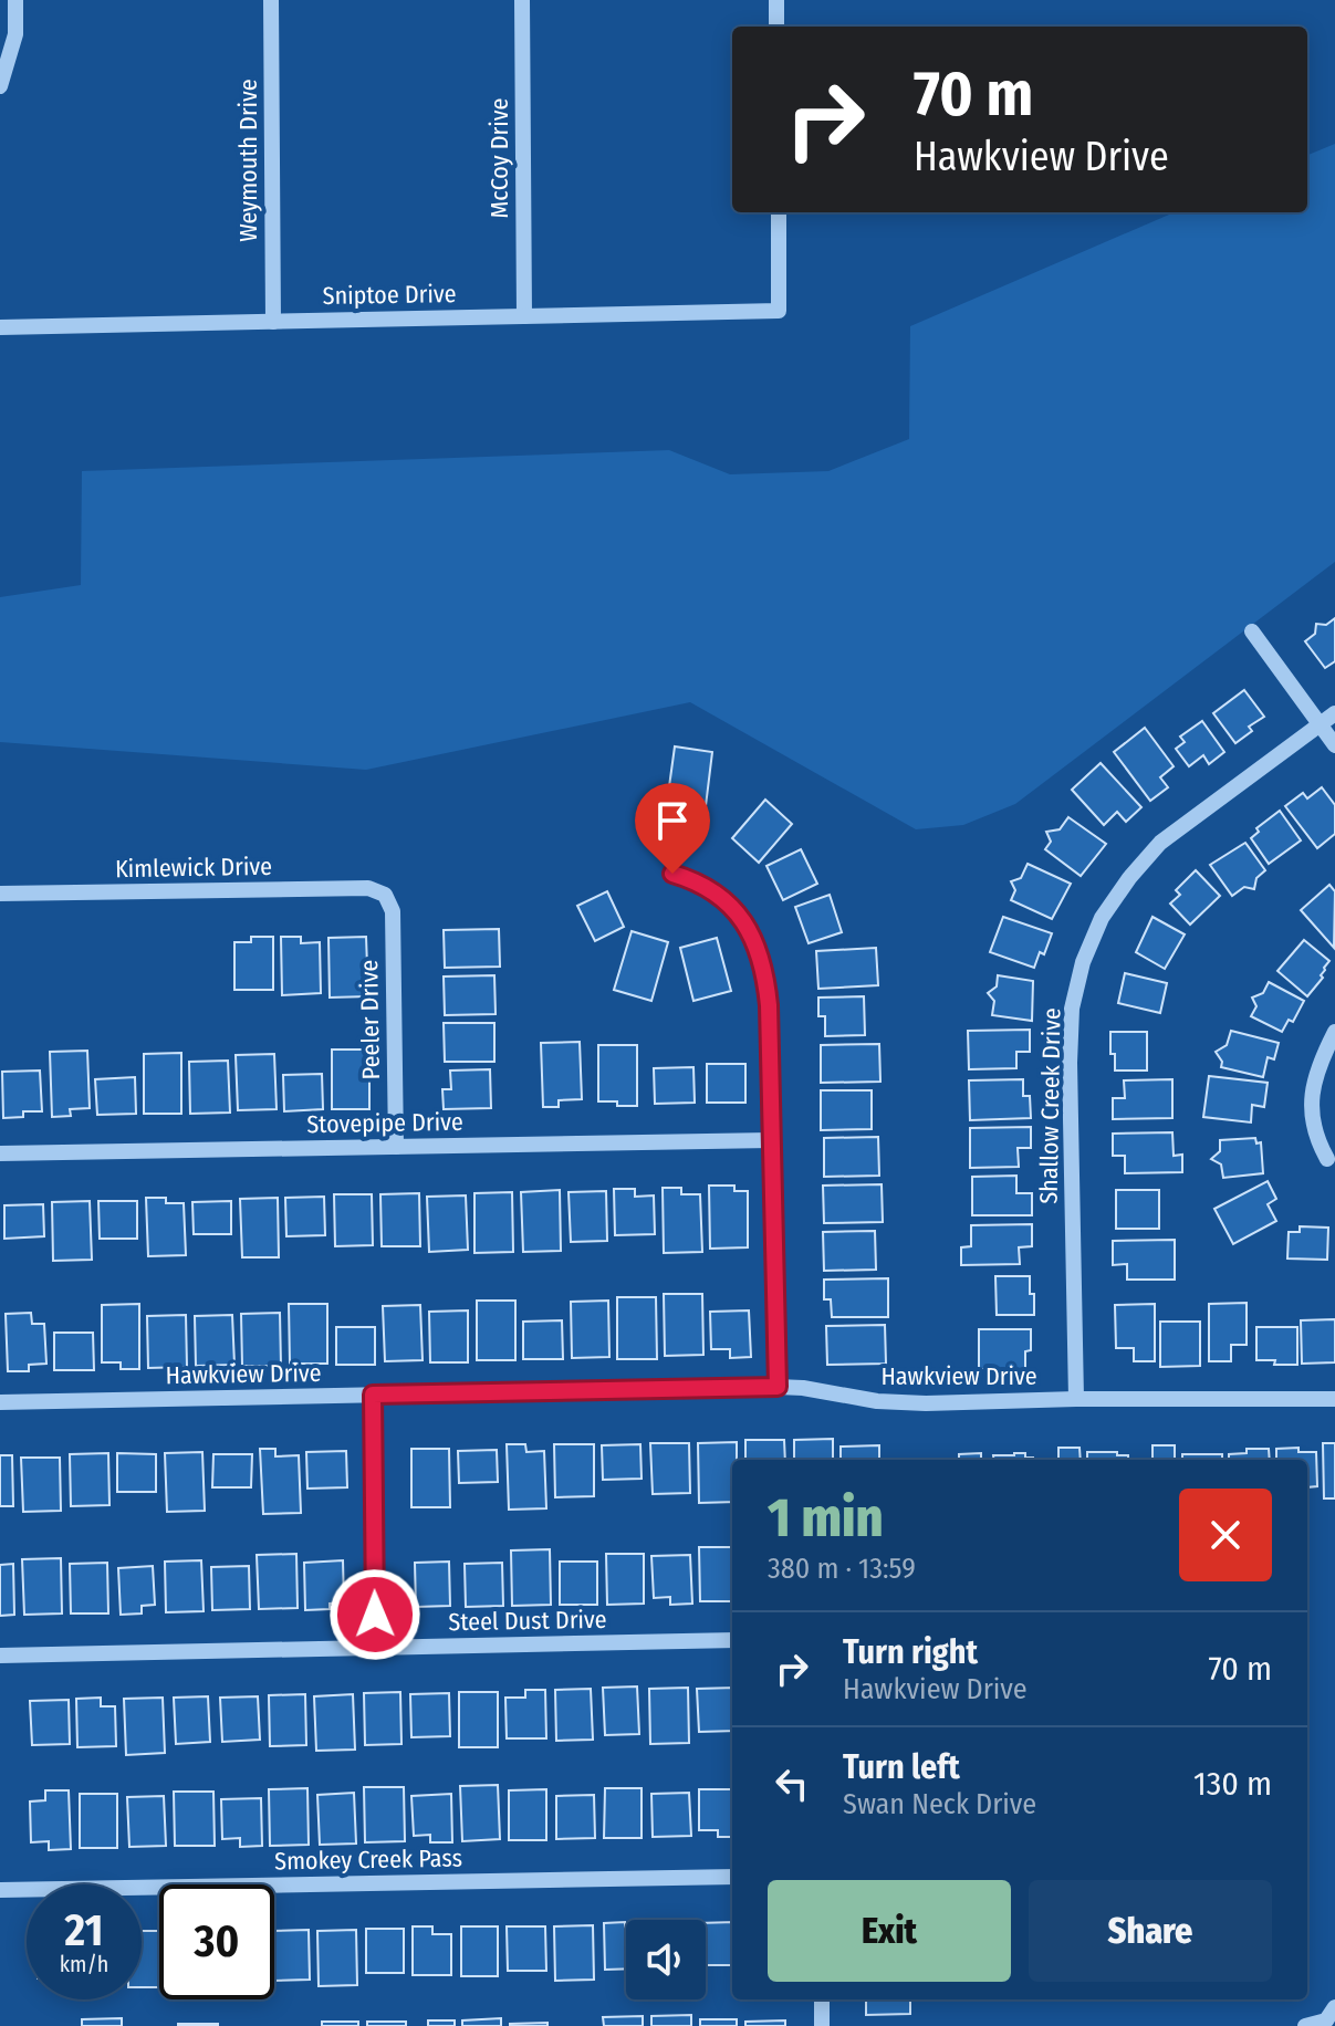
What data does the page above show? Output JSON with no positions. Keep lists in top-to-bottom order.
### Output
{
  "streets": {
    "street": [
      "McCoy Drive",
      "Weymouth Drive",
      "Sniptoe Drive",
      "Kimlewick Drive",
      "Peeler Drive",
      "Shallow Creek Drive",
      "Stovepipe Drive",
      "Hawkview Drive",
      "Steel Dust Drive",
      "Smokey Creek Pass"
    ]
  },
  "crossings": [
    ["McCoy Drive", "Sniptoe Drive"],
    ["Weymouth Drive", "Sniptoe Drive"],
    ["Kimlewick Drive", "Peeler Drive"],
    ["Peeler Drive", "Stovepipe Drive"],
    ["Shallow Creek Drive", "Hawkview Drive"]
  ],
  "page": {
    "turn": ["70 m", "Hawkview Drive"],
    "heading": ["1 min", "380 m · 13:59"],
    "list": [
      {
        "name": "Turn right",
        "note": "Hawkview Drive",
        "value": "70 m"
      },
      {
        "name": "Turn left",
        "note": "Swan Neck Drive",
        "value": "130 m"
      }
    ],
    "buttons": ["Exit", "Share"],
    "speed": "21 km/h",
    "limit": "30"
  }
}
